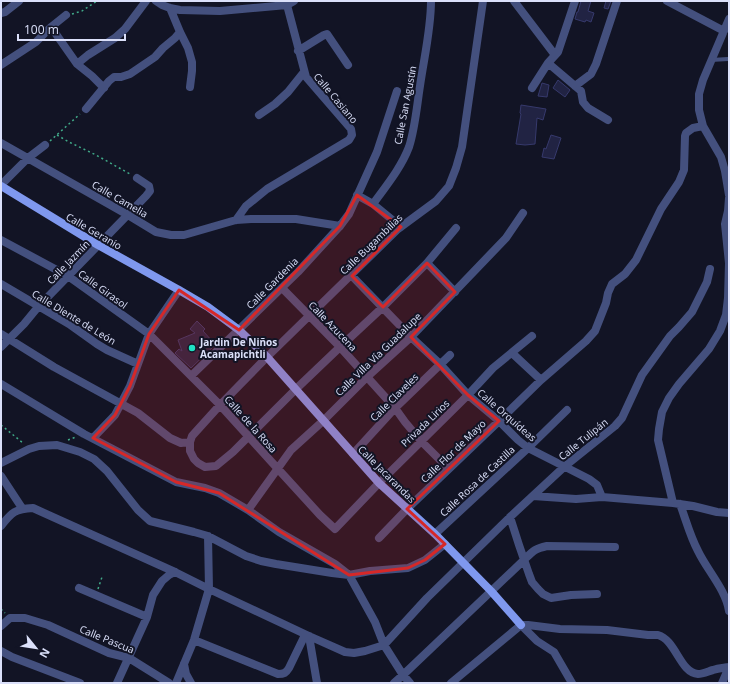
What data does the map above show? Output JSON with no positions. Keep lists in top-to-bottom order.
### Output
{
  "streets": {
    "street": [
      "Calle Casiano",
      "Calle San Agustín",
      "Calle Camelia",
      "Calle Geranio",
      "Calle Bugambilias",
      "Calle Jazmín",
      "Calle Gardenia",
      "Calle Girasol",
      "Calle Diente de León",
      "Calle Azucena",
      "Calle Villa Vía Guadalupe",
      "Calle Claveles",
      "Calle Orquídeas",
      "Privada Lirios",
      "Calle de la Rosa",
      "Calle Tulipán",
      "Calle Flor de Mayo",
      "Calle Jacarandas",
      "Calle Rosa de Castilla",
      "Calle Pascua"
    ]
  },
  "crossings": [
    ["Calle Casiano", "Calle Camelia"],
    ["Calle Camelia", "Calle Jazmín"],
    ["Calle Camelia", "Calle Gardenia"],
    ["Calle Geranio", "Calle Jazmín"],
    ["Calle Geranio", "Calle Jacarandas"],
    ["Calle Bugambilias", "Calle Azucena"],
    ["Calle Bugambilias", "Calle Orquídeas"],
    ["Calle Bugambilias", "Calle de la Rosa"],
    ["Calle Bugambilias", "Calle Jacarandas"],
    ["Calle Jazmín", "Calle Girasol"],
    ["Calle Jazmín", "Calle Diente de León"],
    ["Calle Gardenia", "Calle Azucena"],
    ["Calle Gardenia", "Calle de la Rosa"],
    ["Calle Gardenia", "Calle Jacarandas"],
    ["Calle Girasol", "Calle de la Rosa"],
    ["Calle Azucena", "Calle Villa Vía Guadalupe"],
    ["Calle Azucena", "Calle Claveles"],
    ["Calle Azucena", "Privada Lirios"],
    ["Calle Azucena", "Calle Flor de Mayo"],
    ["Calle Villa Vía Guadalupe", "Calle Orquídeas"],
    ["Calle Villa Vía Guadalupe", "Calle de la Rosa"],
    ["Calle Villa Vía Guadalupe", "Calle Jacarandas"],
    ["Calle Claveles", "Calle Orquídeas"],
    ["Calle Claveles", "Calle Jacarandas"],
    ["Calle Orquídeas", "Privada Lirios"],
    ["Calle Orquídeas", "Calle Tulipán"],
    ["Calle Orquídeas", "Calle Flor de Mayo"],
    ["Calle Orquídeas", "Calle Rosa de Castilla"],
    ["Privada Lirios", "Calle de la Rosa"],
    ["Privada Lirios", "Calle Jacarandas"],
    ["Calle Tulipán", "Calle Jacarandas"],
    ["Calle Flor de Mayo", "Calle Jacarandas"],
    ["Calle Jacarandas", "Calle Rosa de Castilla"]
  ],
  "places": ["Jardin De Niños Acamapichtli"],
  "scale_bar": "100 m",
  "north": "bottom right"
}
